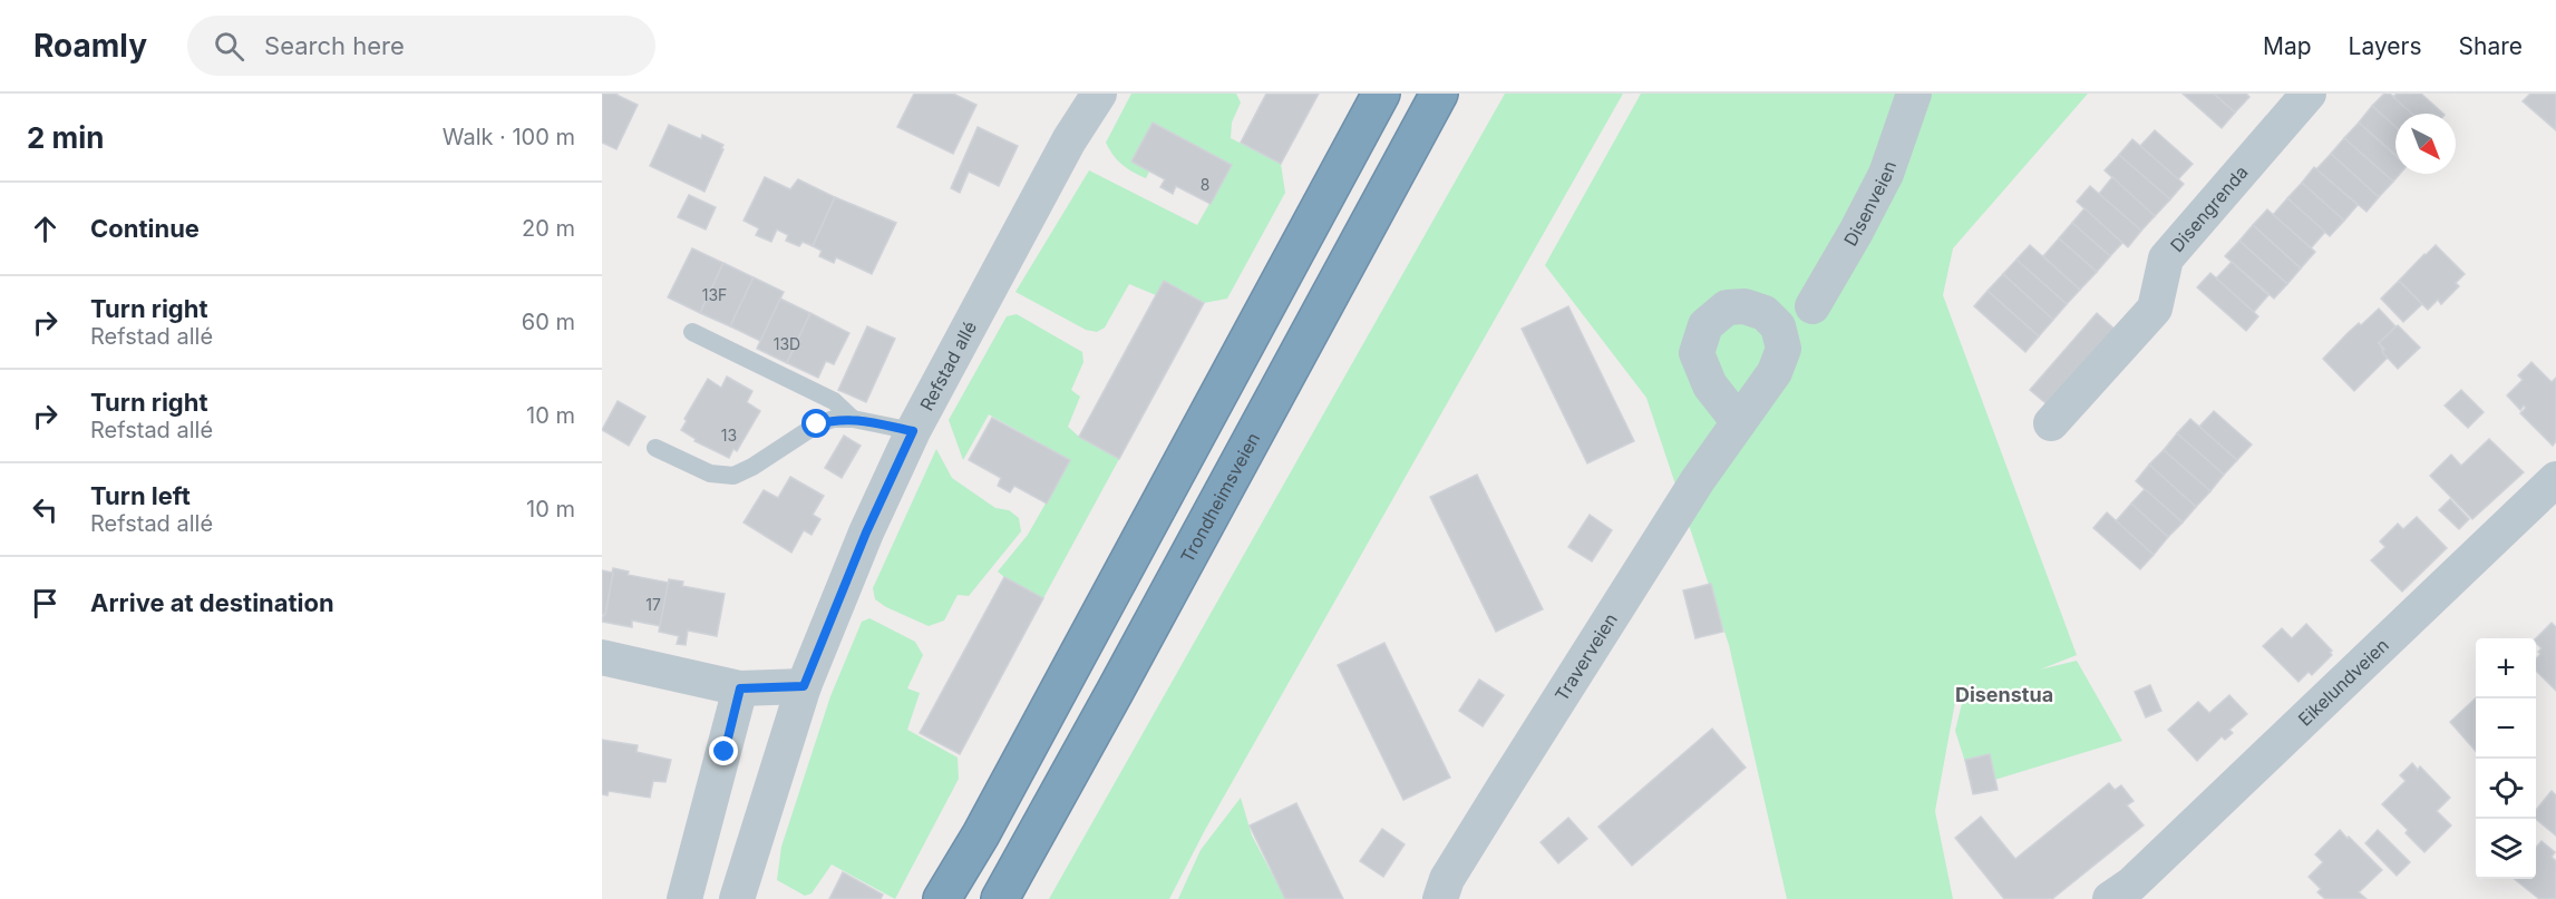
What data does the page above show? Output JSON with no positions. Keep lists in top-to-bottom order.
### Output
{
  "streets": {
    "highway": ["Trondheimsveien"],
    "street": [
      "Disenveien",
      "Disengrenda",
      "Refstad allé",
      "Traverveien",
      "Eikelundveien"
    ]
  },
  "districts": ["Disenstua"],
  "house_numbers": [
    "8",
    "13F",
    "13D",
    "13",
    "17"
  ],
  "north": "bottom right",
  "page": {
    "header": "Roamly",
    "search": "Search here",
    "nav": ["Map", "Layers", "Share"],
    "heading": ["2 min", "Walk · 100 m"],
    "list": [
      ["Continue", "20 m"],
      ["Turn right", "Refstad allé", "60 m"],
      ["Turn right", "Refstad allé", "10 m"],
      ["Turn left", "Refstad allé", "10 m"],
      "Arrive at destination"
    ],
    "map_buttons": ["+", "−"]
  }
}
